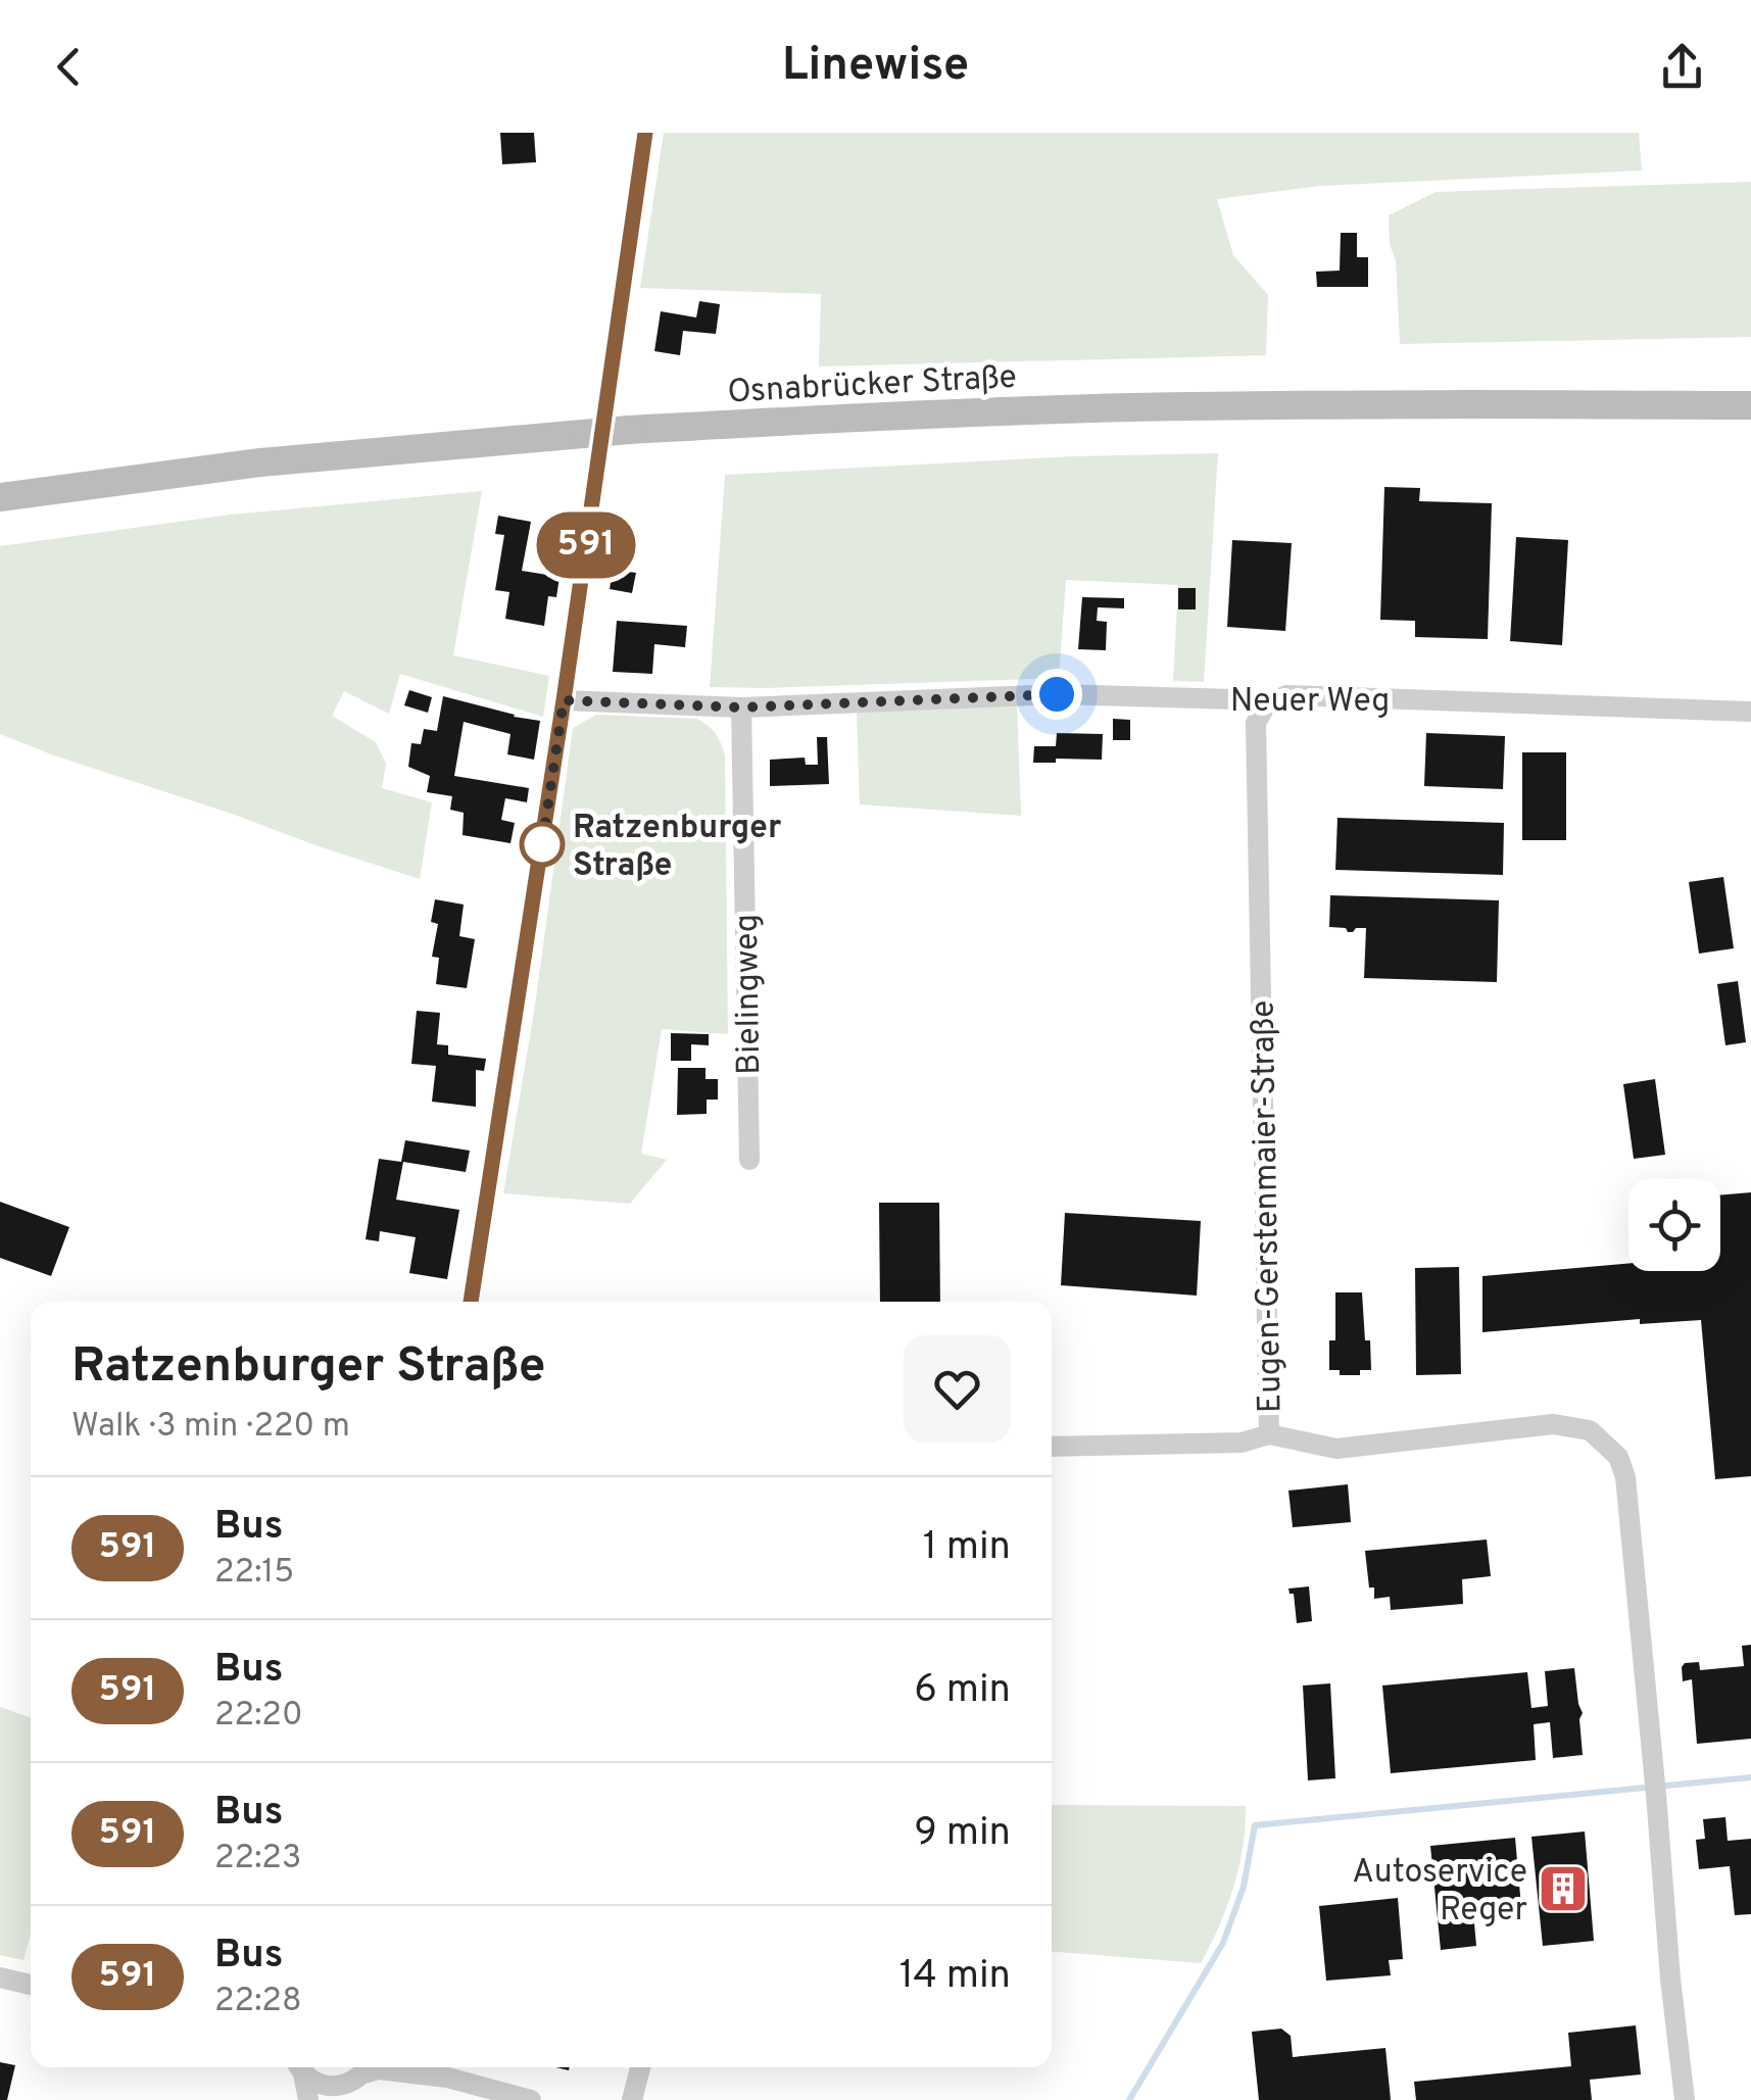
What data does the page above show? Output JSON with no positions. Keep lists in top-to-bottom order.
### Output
{
  "streets": {
    "main road": ["Osnabrücker Straße"],
    "street": ["Neuer Weg", "Bielingweg", "Eugen-Gerstenmaier-Straße"]
  },
  "crossings": [
    ["Neuer Weg", "Bielingweg"],
    ["Neuer Weg", "Eugen-Gerstenmaier-Straße"]
  ],
  "places": {
    "other": ["Ratzenburger Straße"],
    "building": ["Autoservice Reger"]
  },
  "lines": ["bus line 591"],
  "page": {
    "header": "Linewise",
    "on_map": "591",
    "heading": ["Ratzenburger Straße", "Walk · 3 min · 220 m"],
    "list": [
      {
        "mark": "591",
        "name": "Bus",
        "note": "22:15",
        "value": "1 min"
      },
      {
        "mark": "591",
        "name": "Bus",
        "note": "22:20",
        "value": "6 min"
      },
      {
        "mark": "591",
        "name": "Bus",
        "note": "22:23",
        "value": "9 min"
      },
      {
        "mark": "591",
        "name": "Bus",
        "note": "22:28",
        "value": "14 min"
      }
    ]
  }
}
